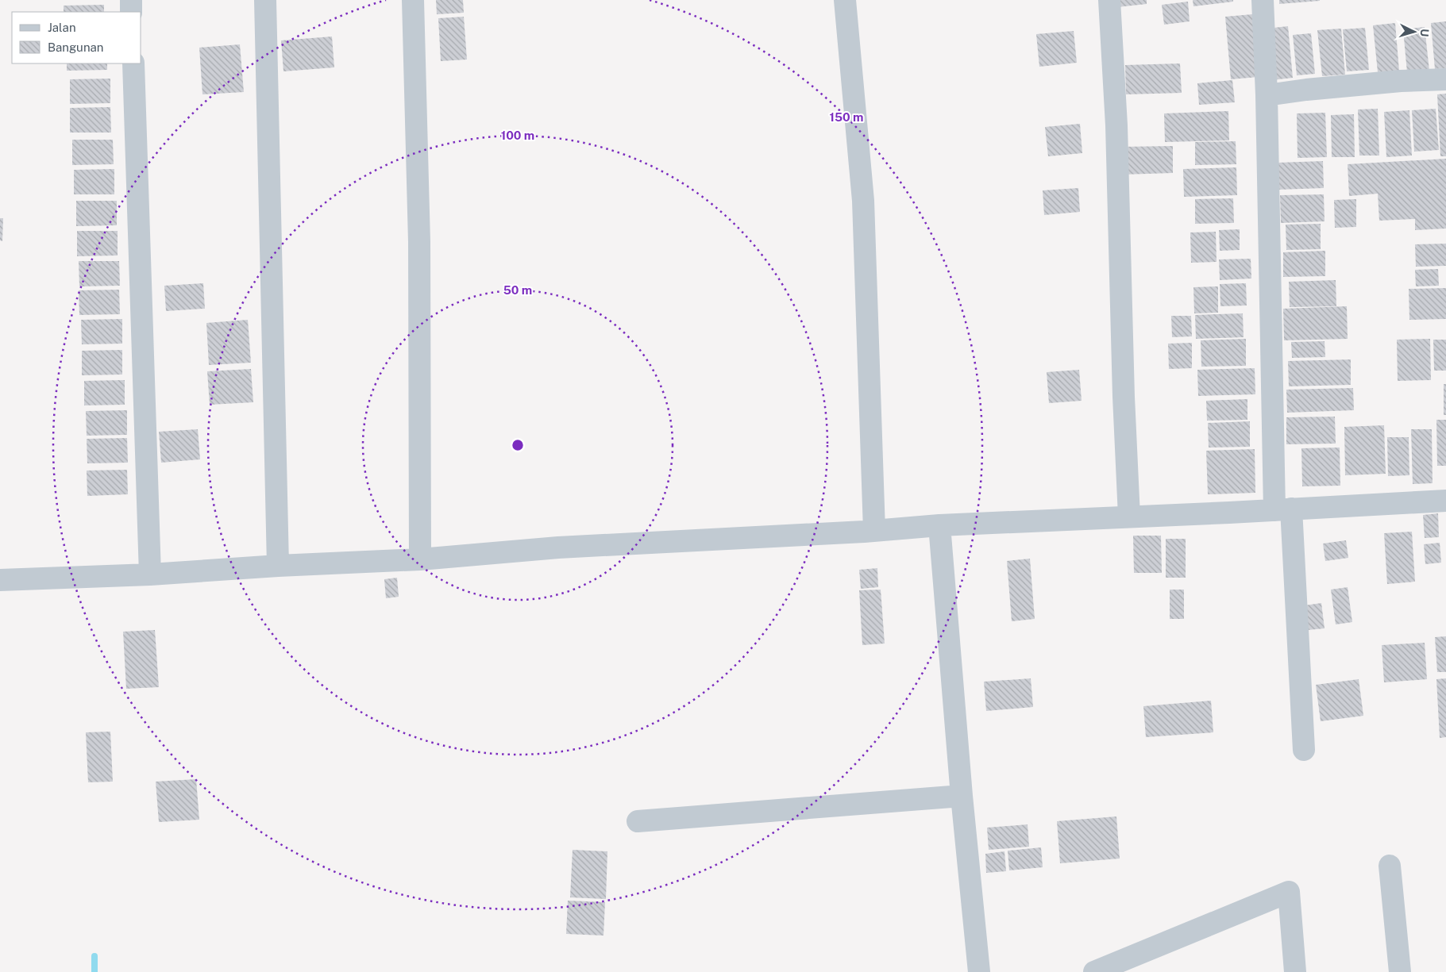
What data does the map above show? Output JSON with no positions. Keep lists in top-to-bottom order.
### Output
{
  "legend": ["Jalan", "Bangunan"],
  "north": "right",
  "rings": ["150 m", "100 m", "50 m"]
}
